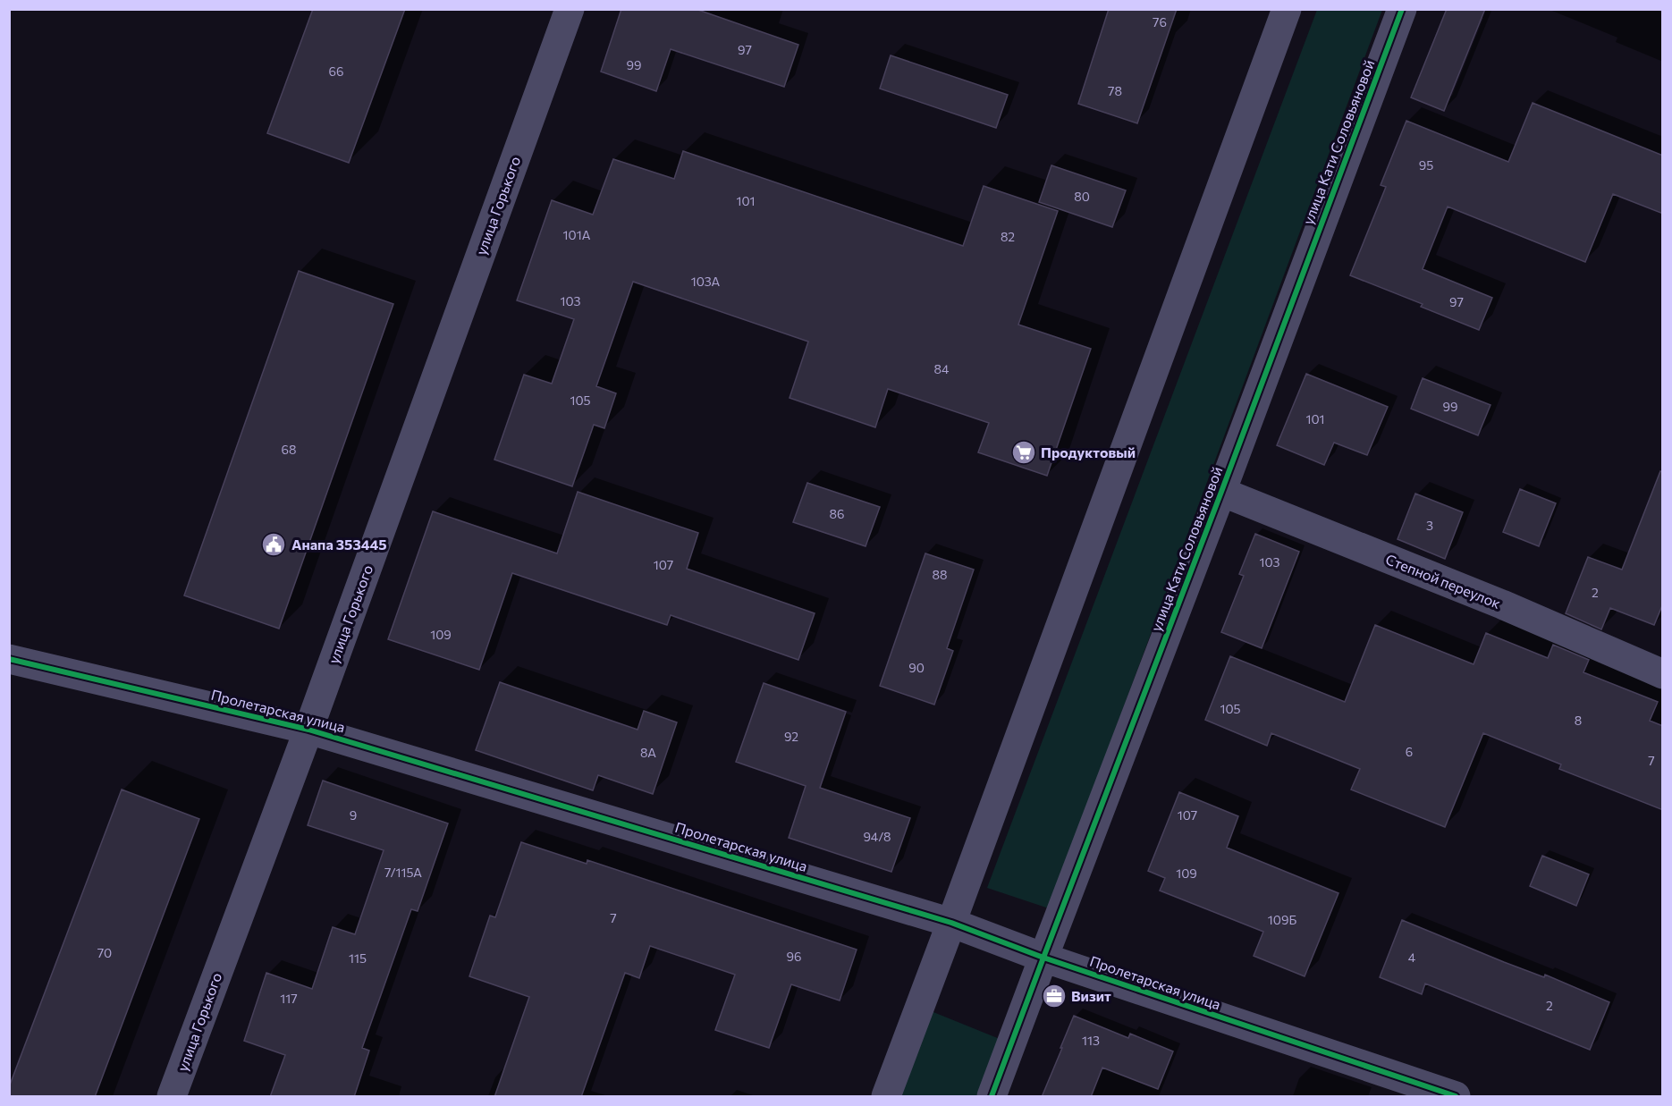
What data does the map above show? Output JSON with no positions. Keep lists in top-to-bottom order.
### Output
{
  "streets": {
    "street": [
      "улица Кати Соловьяновой",
      "улица Горького",
      "Степной переулок",
      "Пролетарская улица"
    ]
  },
  "crossings": [
    ["улица Кати Соловьяновой", "Степной переулок"],
    ["улица Кати Соловьяновой", "Пролетарская улица"],
    ["улица Горького", "Пролетарская улица"]
  ],
  "places": {
    "supermarket": ["Продуктовый"],
    "public building": ["Анапа 353445"],
    "office": ["Визит"]
  },
  "house_numbers": [
    "76",
    "97",
    "99",
    "66",
    "78",
    "95",
    "80",
    "101",
    "101А",
    "82",
    "103А",
    "103",
    "97",
    "84",
    "105",
    "99",
    "101",
    "68",
    "86",
    "3",
    "103",
    "107",
    "88",
    "2",
    "109",
    "90",
    "105",
    "8",
    "92",
    "6",
    "8А",
    "7",
    "9",
    "107",
    "94/8",
    "7/115А",
    "109",
    "7",
    "109Б",
    "70",
    "96",
    "4",
    "115",
    "117",
    "2",
    "113"
  ]
}
